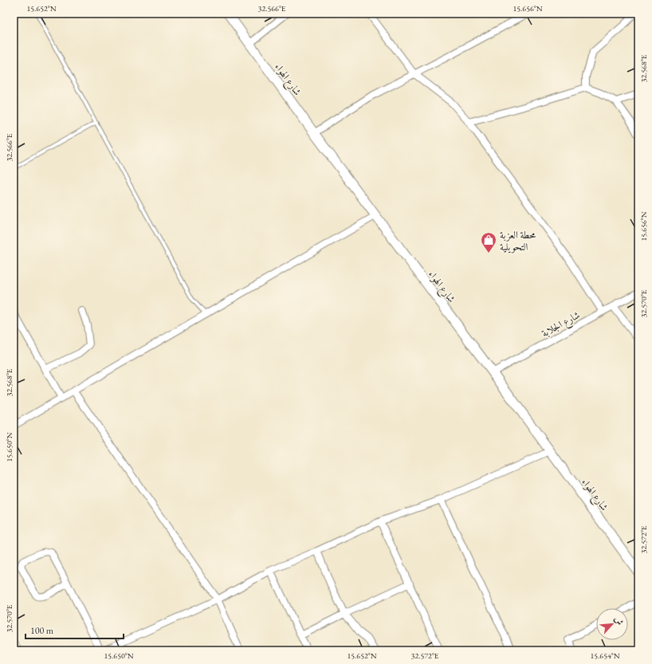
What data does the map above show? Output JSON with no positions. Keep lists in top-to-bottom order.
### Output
{
  "streets": {
    "street": ["شارع الهواء", "شارع الجلابة"]
  },
  "crossings": [
    ["شارع الهواء", "شارع الجلابة"]
  ],
  "places": {
    "shop": ["محطة العزبة التحويلية"]
  },
  "scale_bar": "100 m",
  "north": "top right",
  "coordinates": [
    "15.652°N",
    "32.566°E",
    "15.656°N",
    "32.568°E",
    "32.570°E",
    "15.650°N",
    "32.572°E",
    "15.654°N"
  ]
}
